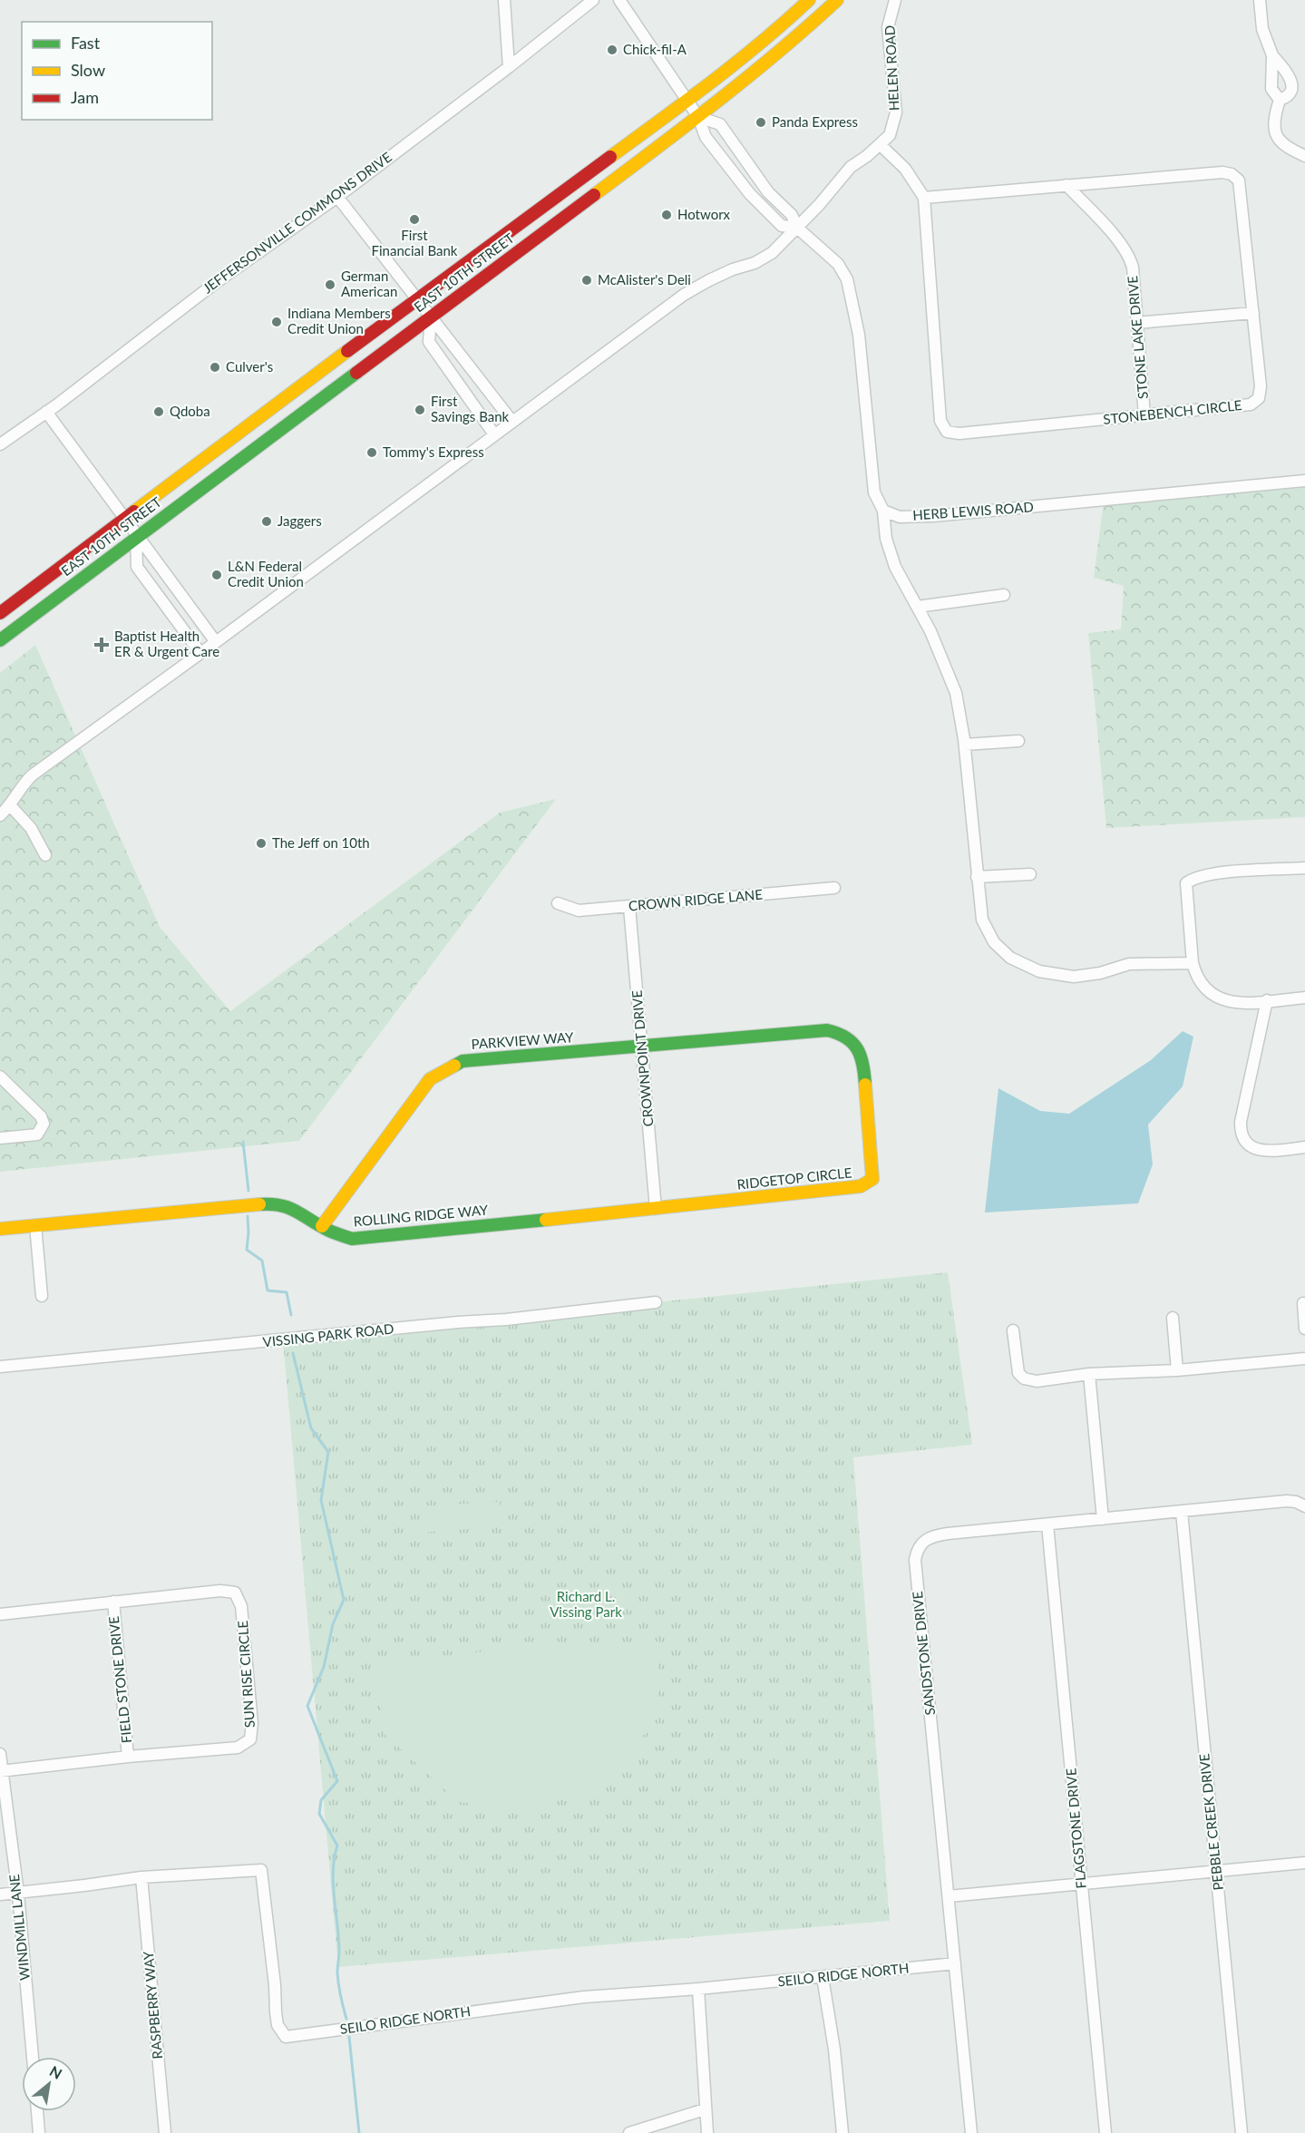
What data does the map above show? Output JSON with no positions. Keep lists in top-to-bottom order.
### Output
{
  "streets": {
    "main road": [
      "EAST 10TH STREET",
      "PARKVIEW WAY",
      "RIDGETOP CIRCLE",
      "ROLLING RIDGE WAY"
    ],
    "street": [
      "HELEN ROAD",
      "JEFFERSONVILLE COMMONS DRIVE",
      "STONE LAKE DRIVE",
      "STONEBENCH CIRCLE",
      "HERB LEWIS ROAD",
      "CROWN RIDGE LANE",
      "CROWNPOINT DRIVE",
      "VISSING PARK ROAD",
      "SANDSTONE DRIVE",
      "SUN RISE CIRCLE",
      "FIELD STONE DRIVE",
      "PEBBLE CREEK DRIVE",
      "FLAGSTONE DRIVE",
      "WINDMILL LANE",
      "SEILO RIDGE NORTH",
      "RASPBERRY WAY"
    ]
  },
  "crossings": [
    ["HELEN ROAD", "STONEBENCH CIRCLE"],
    ["STONE LAKE DRIVE", "STONEBENCH CIRCLE"],
    ["CROWN RIDGE LANE", "CROWNPOINT DRIVE"],
    ["PARKVIEW WAY", "CROWNPOINT DRIVE"],
    ["PARKVIEW WAY", "RIDGETOP CIRCLE"],
    ["PARKVIEW WAY", "ROLLING RIDGE WAY"],
    ["CROWNPOINT DRIVE", "RIDGETOP CIRCLE"],
    ["CROWNPOINT DRIVE", "ROLLING RIDGE WAY"],
    ["RIDGETOP CIRCLE", "ROLLING RIDGE WAY"],
    ["SANDSTONE DRIVE", "PEBBLE CREEK DRIVE"],
    ["SANDSTONE DRIVE", "FLAGSTONE DRIVE"],
    ["SANDSTONE DRIVE", "SEILO RIDGE NORTH"],
    ["SUN RISE CIRCLE", "FIELD STONE DRIVE"],
    ["SUN RISE CIRCLE", "WINDMILL LANE"],
    ["WINDMILL LANE", "SEILO RIDGE NORTH"],
    ["SEILO RIDGE NORTH", "RASPBERRY WAY"]
  ],
  "parks": ["Richard L. Vissing Park"],
  "places": {
    "other": [
      "Chick-fil-A",
      "Panda Express",
      "Hotworx",
      "First Financial Bank",
      "McAlister's Deli",
      "German American",
      "Indiana Members Credit Union",
      "Culver's",
      "First Savings Bank",
      "Qdoba",
      "Tommy's Express",
      "Jaggers",
      "L&N Federal Credit Union",
      "The Jeff on 10th"
    ],
    "health": ["Baptist Health ER & Urgent Care"]
  },
  "legend": ["Fast", "Slow", "Jam"],
  "north": "top right"
}
